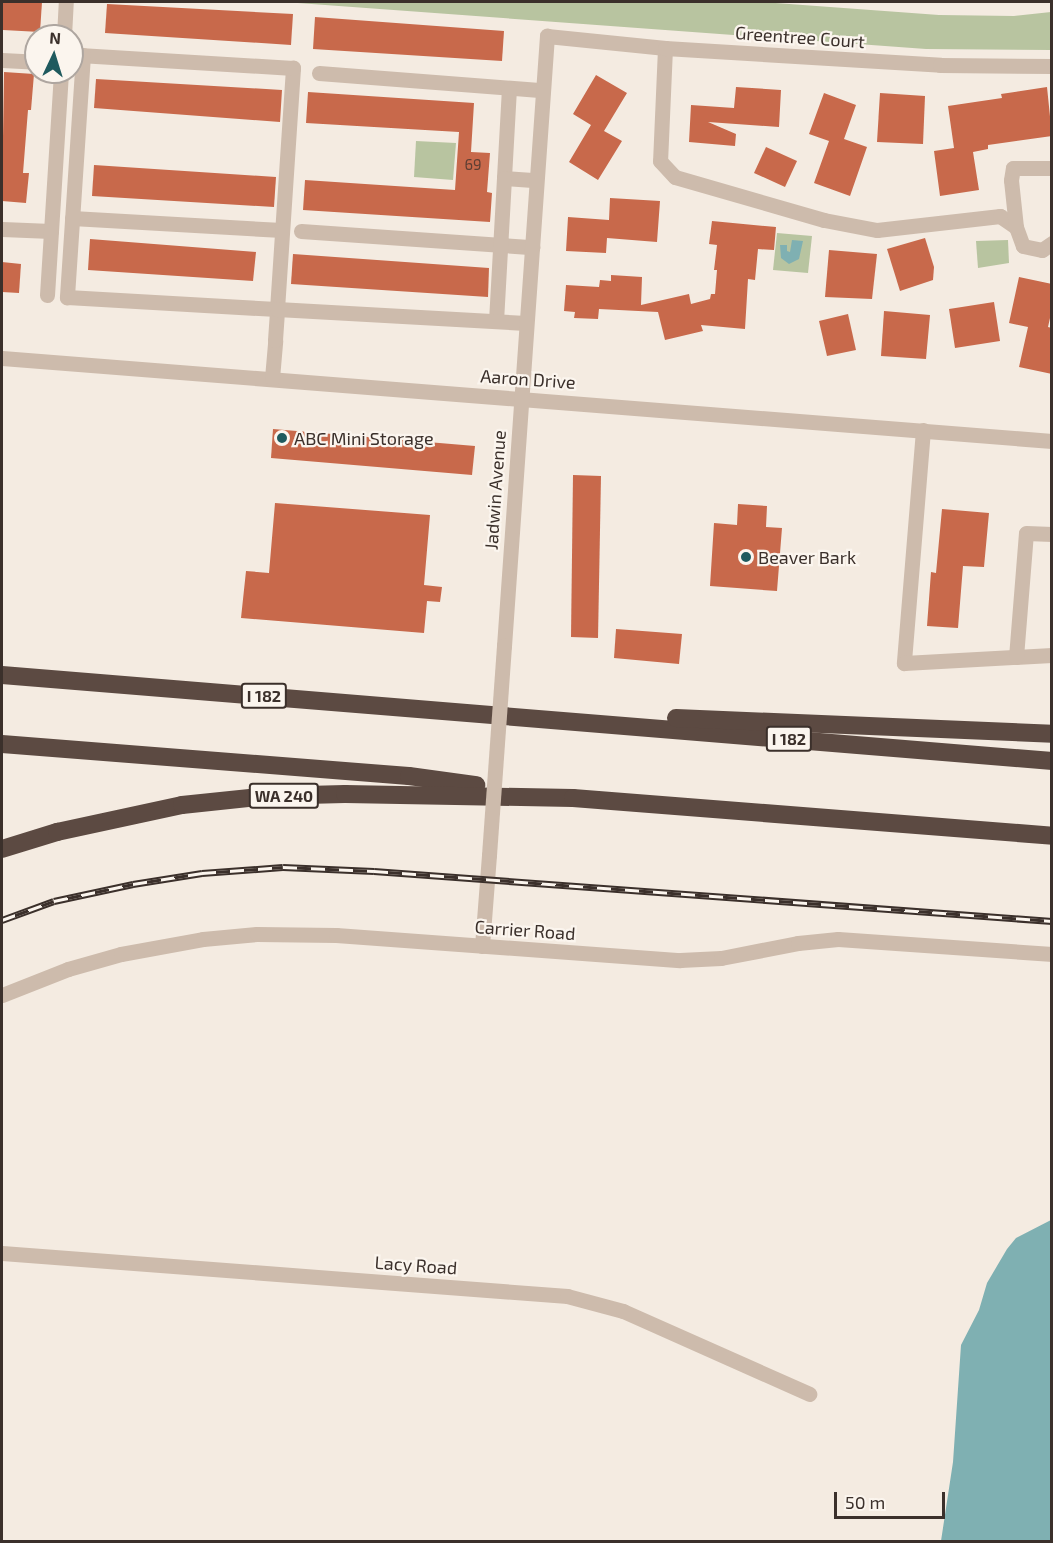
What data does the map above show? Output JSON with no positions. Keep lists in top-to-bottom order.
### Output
{
  "streets": {
    "highway": ["I 182", "WA 240"],
    "street": [
      "Greentree Court",
      "Aaron Drive",
      "Jadwin Avenue",
      "Carrier Road",
      "Lacy Road"
    ]
  },
  "crossings": [
    ["Greentree Court", "Jadwin Avenue"],
    ["Aaron Drive", "Jadwin Avenue"],
    ["Jadwin Avenue", "Carrier Road"]
  ],
  "places": ["ABC Mini Storage", "Beaver Bark"],
  "house_numbers": ["69"],
  "scale_bar": "50 m",
  "north": "top"
}
